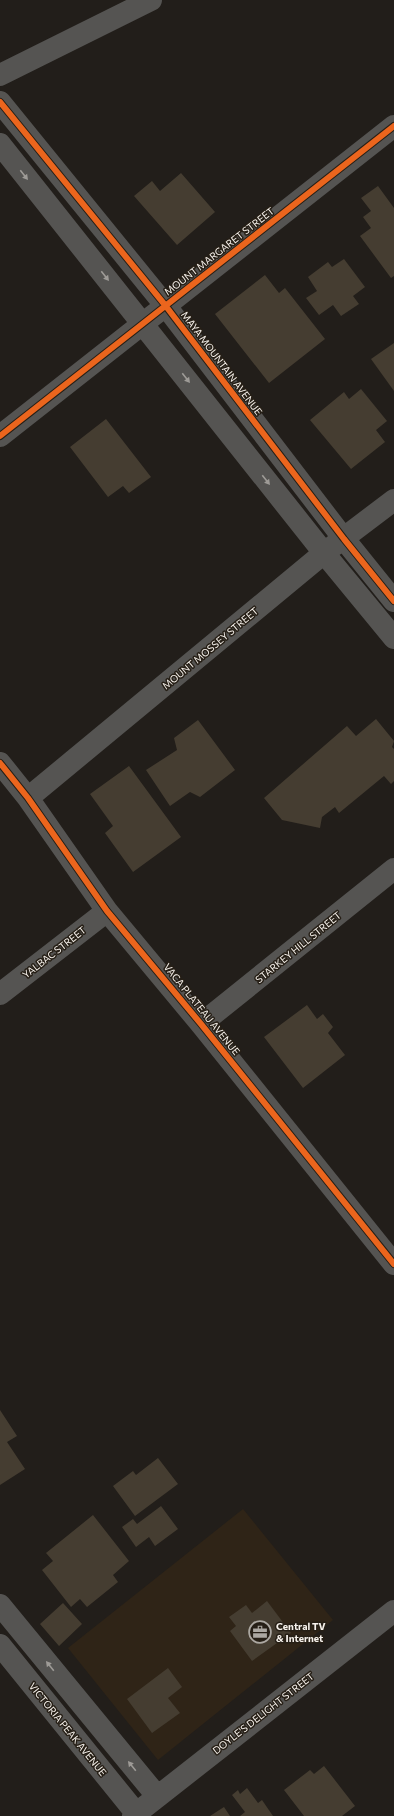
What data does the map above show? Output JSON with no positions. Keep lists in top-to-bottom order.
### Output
{
  "streets": {
    "street": [
      "MOUNT MARGARET STREET",
      "MAYA MOUNTAIN AVENUE",
      "MOUNT MOSSEY STREET",
      "STARKEY HILL STREET",
      "YALBAC STREET",
      "VACA PLATEAU AVENUE",
      "DOYLE'S DELIGHT STREET",
      "VICTORIA PEAK AVENUE"
    ]
  },
  "crossings": [
    ["MOUNT MARGARET STREET", "MAYA MOUNTAIN AVENUE"],
    ["MAYA MOUNTAIN AVENUE", "MOUNT MOSSEY STREET"],
    ["MOUNT MOSSEY STREET", "VACA PLATEAU AVENUE"],
    ["STARKEY HILL STREET", "VACA PLATEAU AVENUE"],
    ["YALBAC STREET", "VACA PLATEAU AVENUE"],
    ["DOYLE'S DELIGHT STREET", "VICTORIA PEAK AVENUE"]
  ],
  "places": {
    "office": ["Central TV & Internet"]
  }
}
